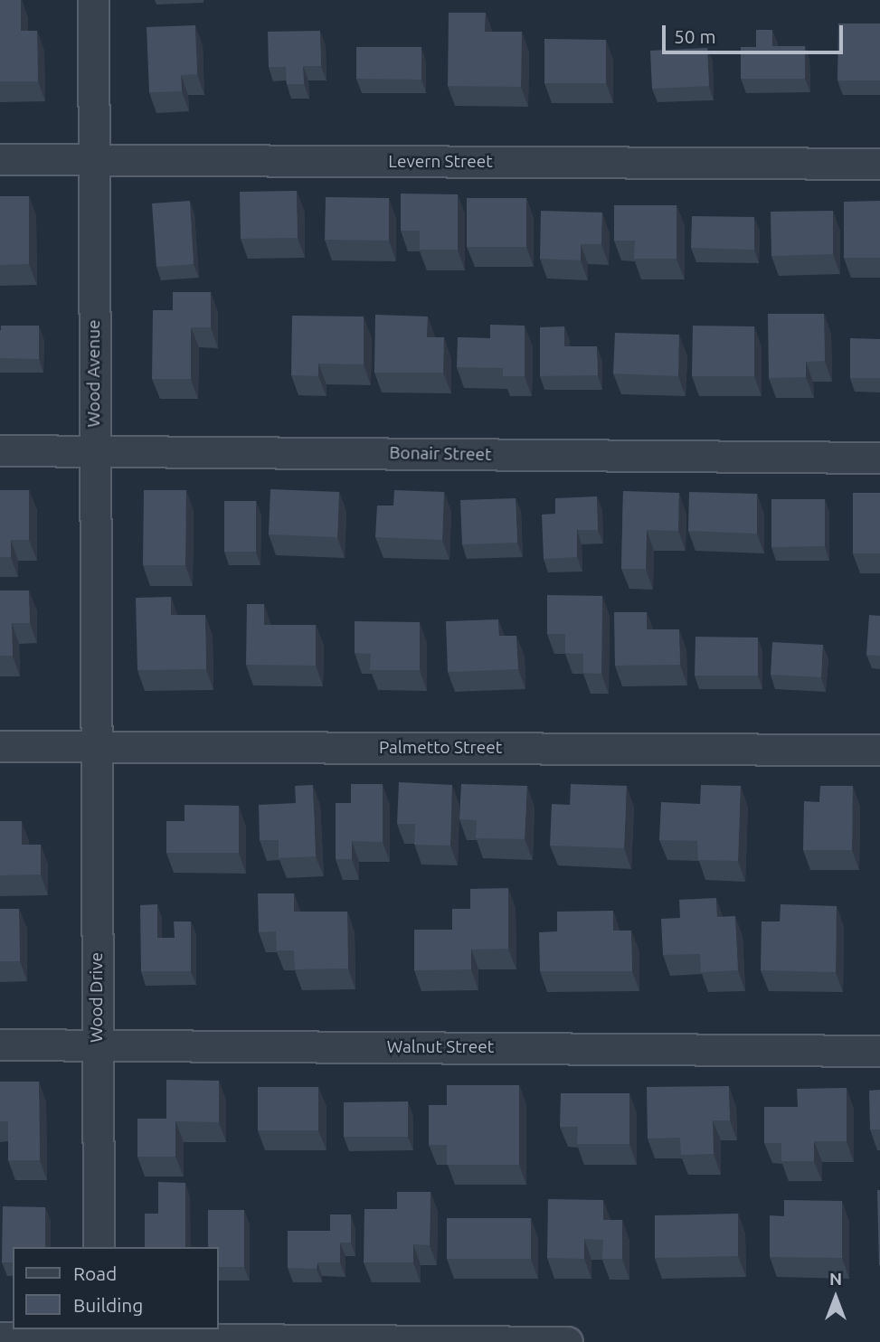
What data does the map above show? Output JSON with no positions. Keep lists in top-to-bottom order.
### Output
{
  "streets": {
    "street": [
      "Levern Street",
      "Wood Avenue",
      "Bonair Street",
      "Palmetto Street",
      "Wood Drive",
      "Walnut Street"
    ]
  },
  "crossings": [
    ["Levern Street", "Wood Avenue"],
    ["Wood Avenue", "Bonair Street"],
    ["Wood Avenue", "Palmetto Street"],
    ["Wood Avenue", "Wood Drive"],
    ["Palmetto Street", "Wood Drive"],
    ["Wood Drive", "Walnut Street"]
  ],
  "legend": ["Road", "Building"],
  "scale_bar": "50 m",
  "north": "top"
}
